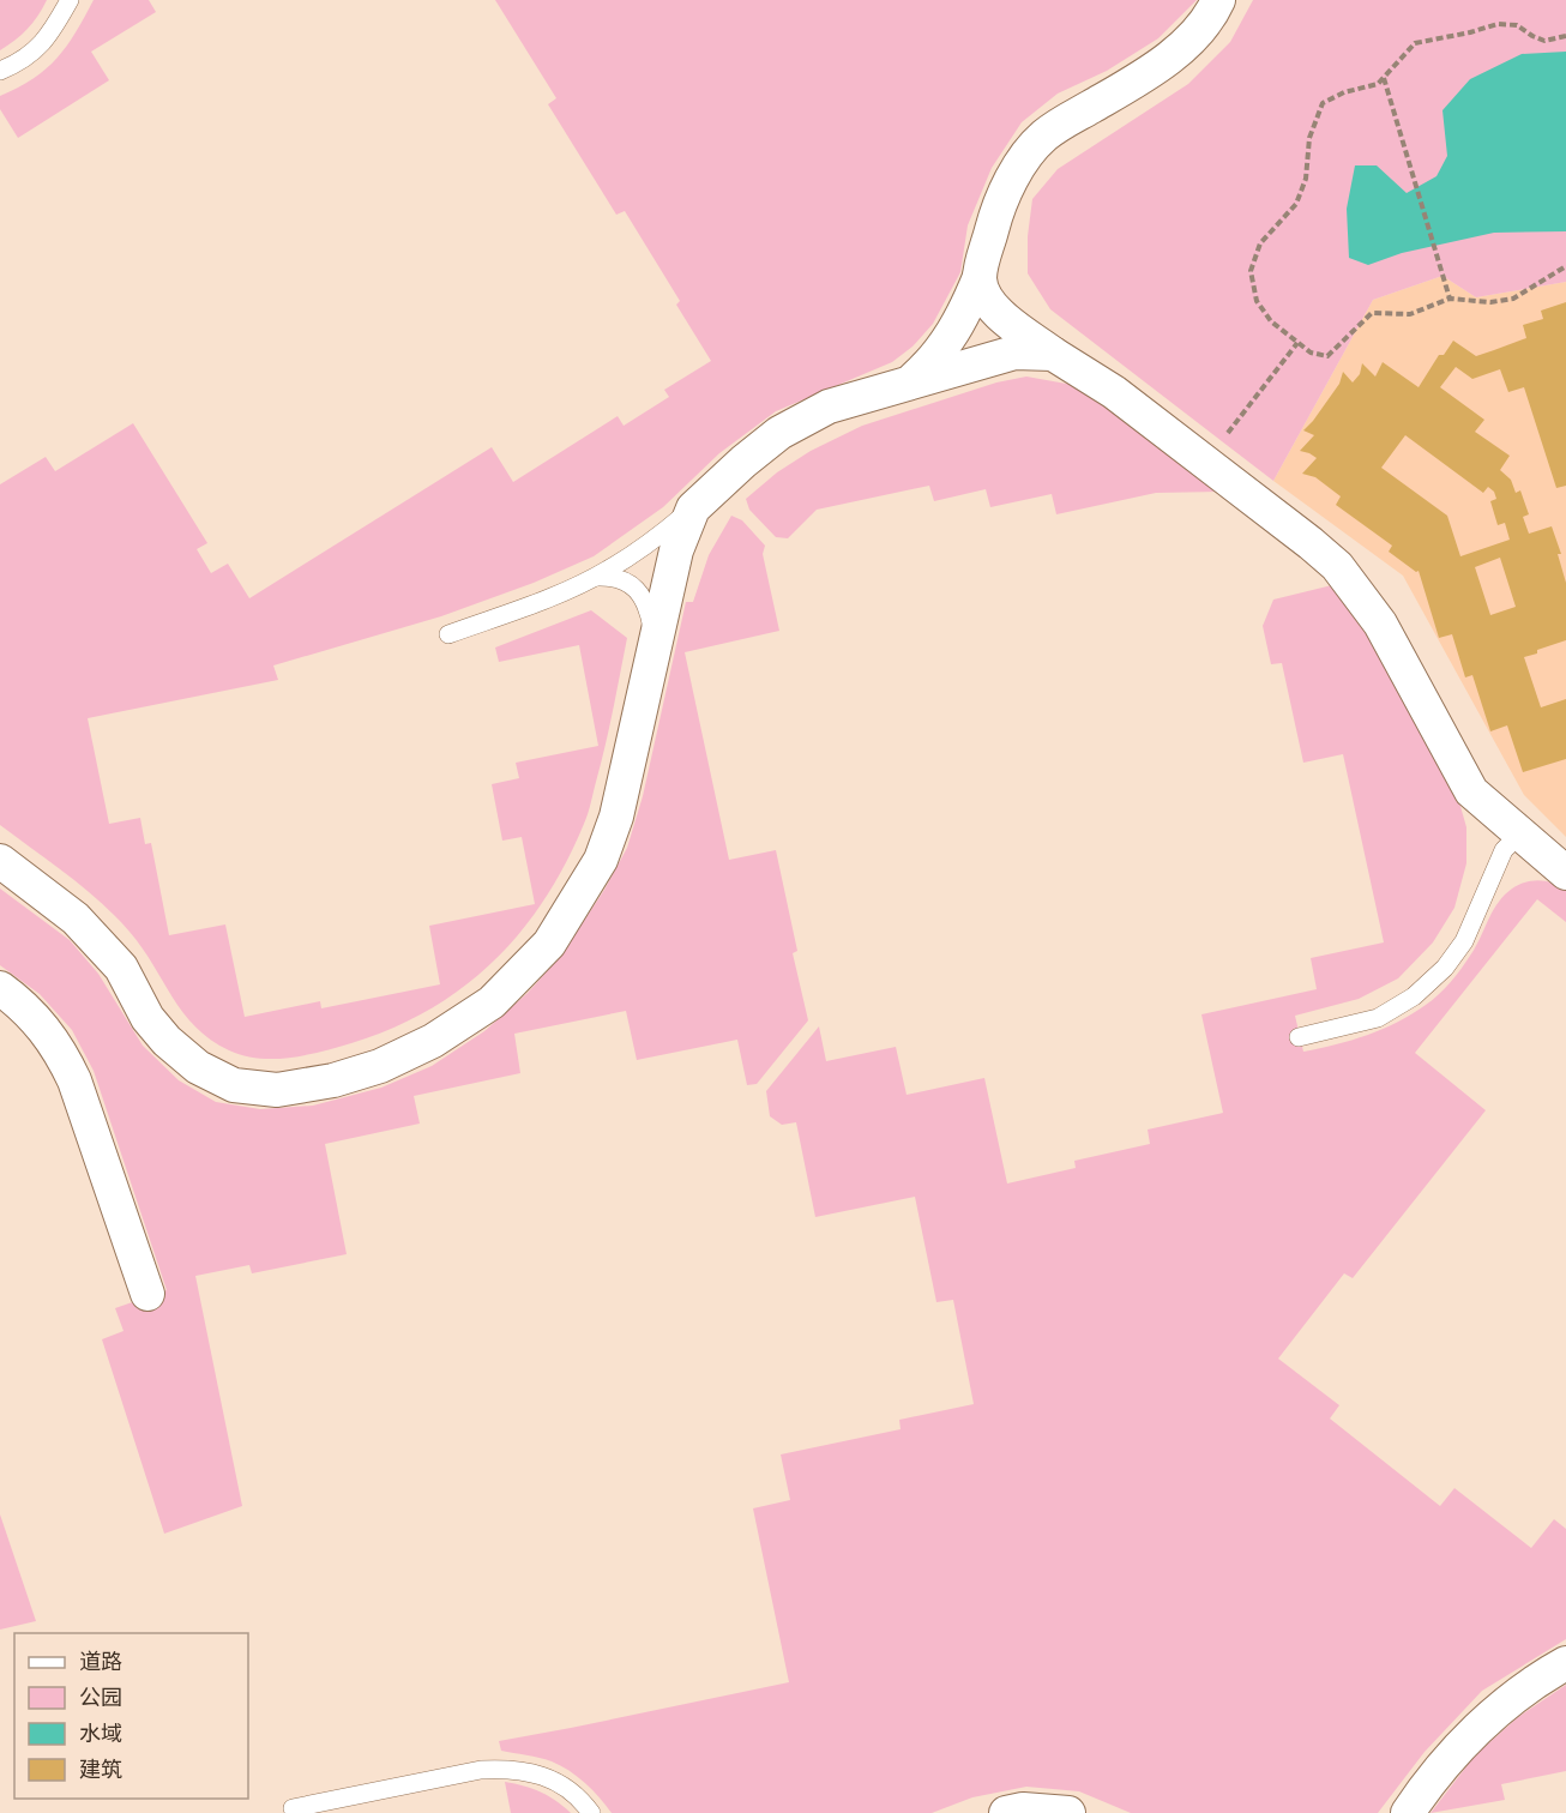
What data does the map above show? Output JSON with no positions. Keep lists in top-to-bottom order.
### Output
{
  "legend": [
    "道路",
    "公园",
    "水域",
    "建筑"
  ]
}
